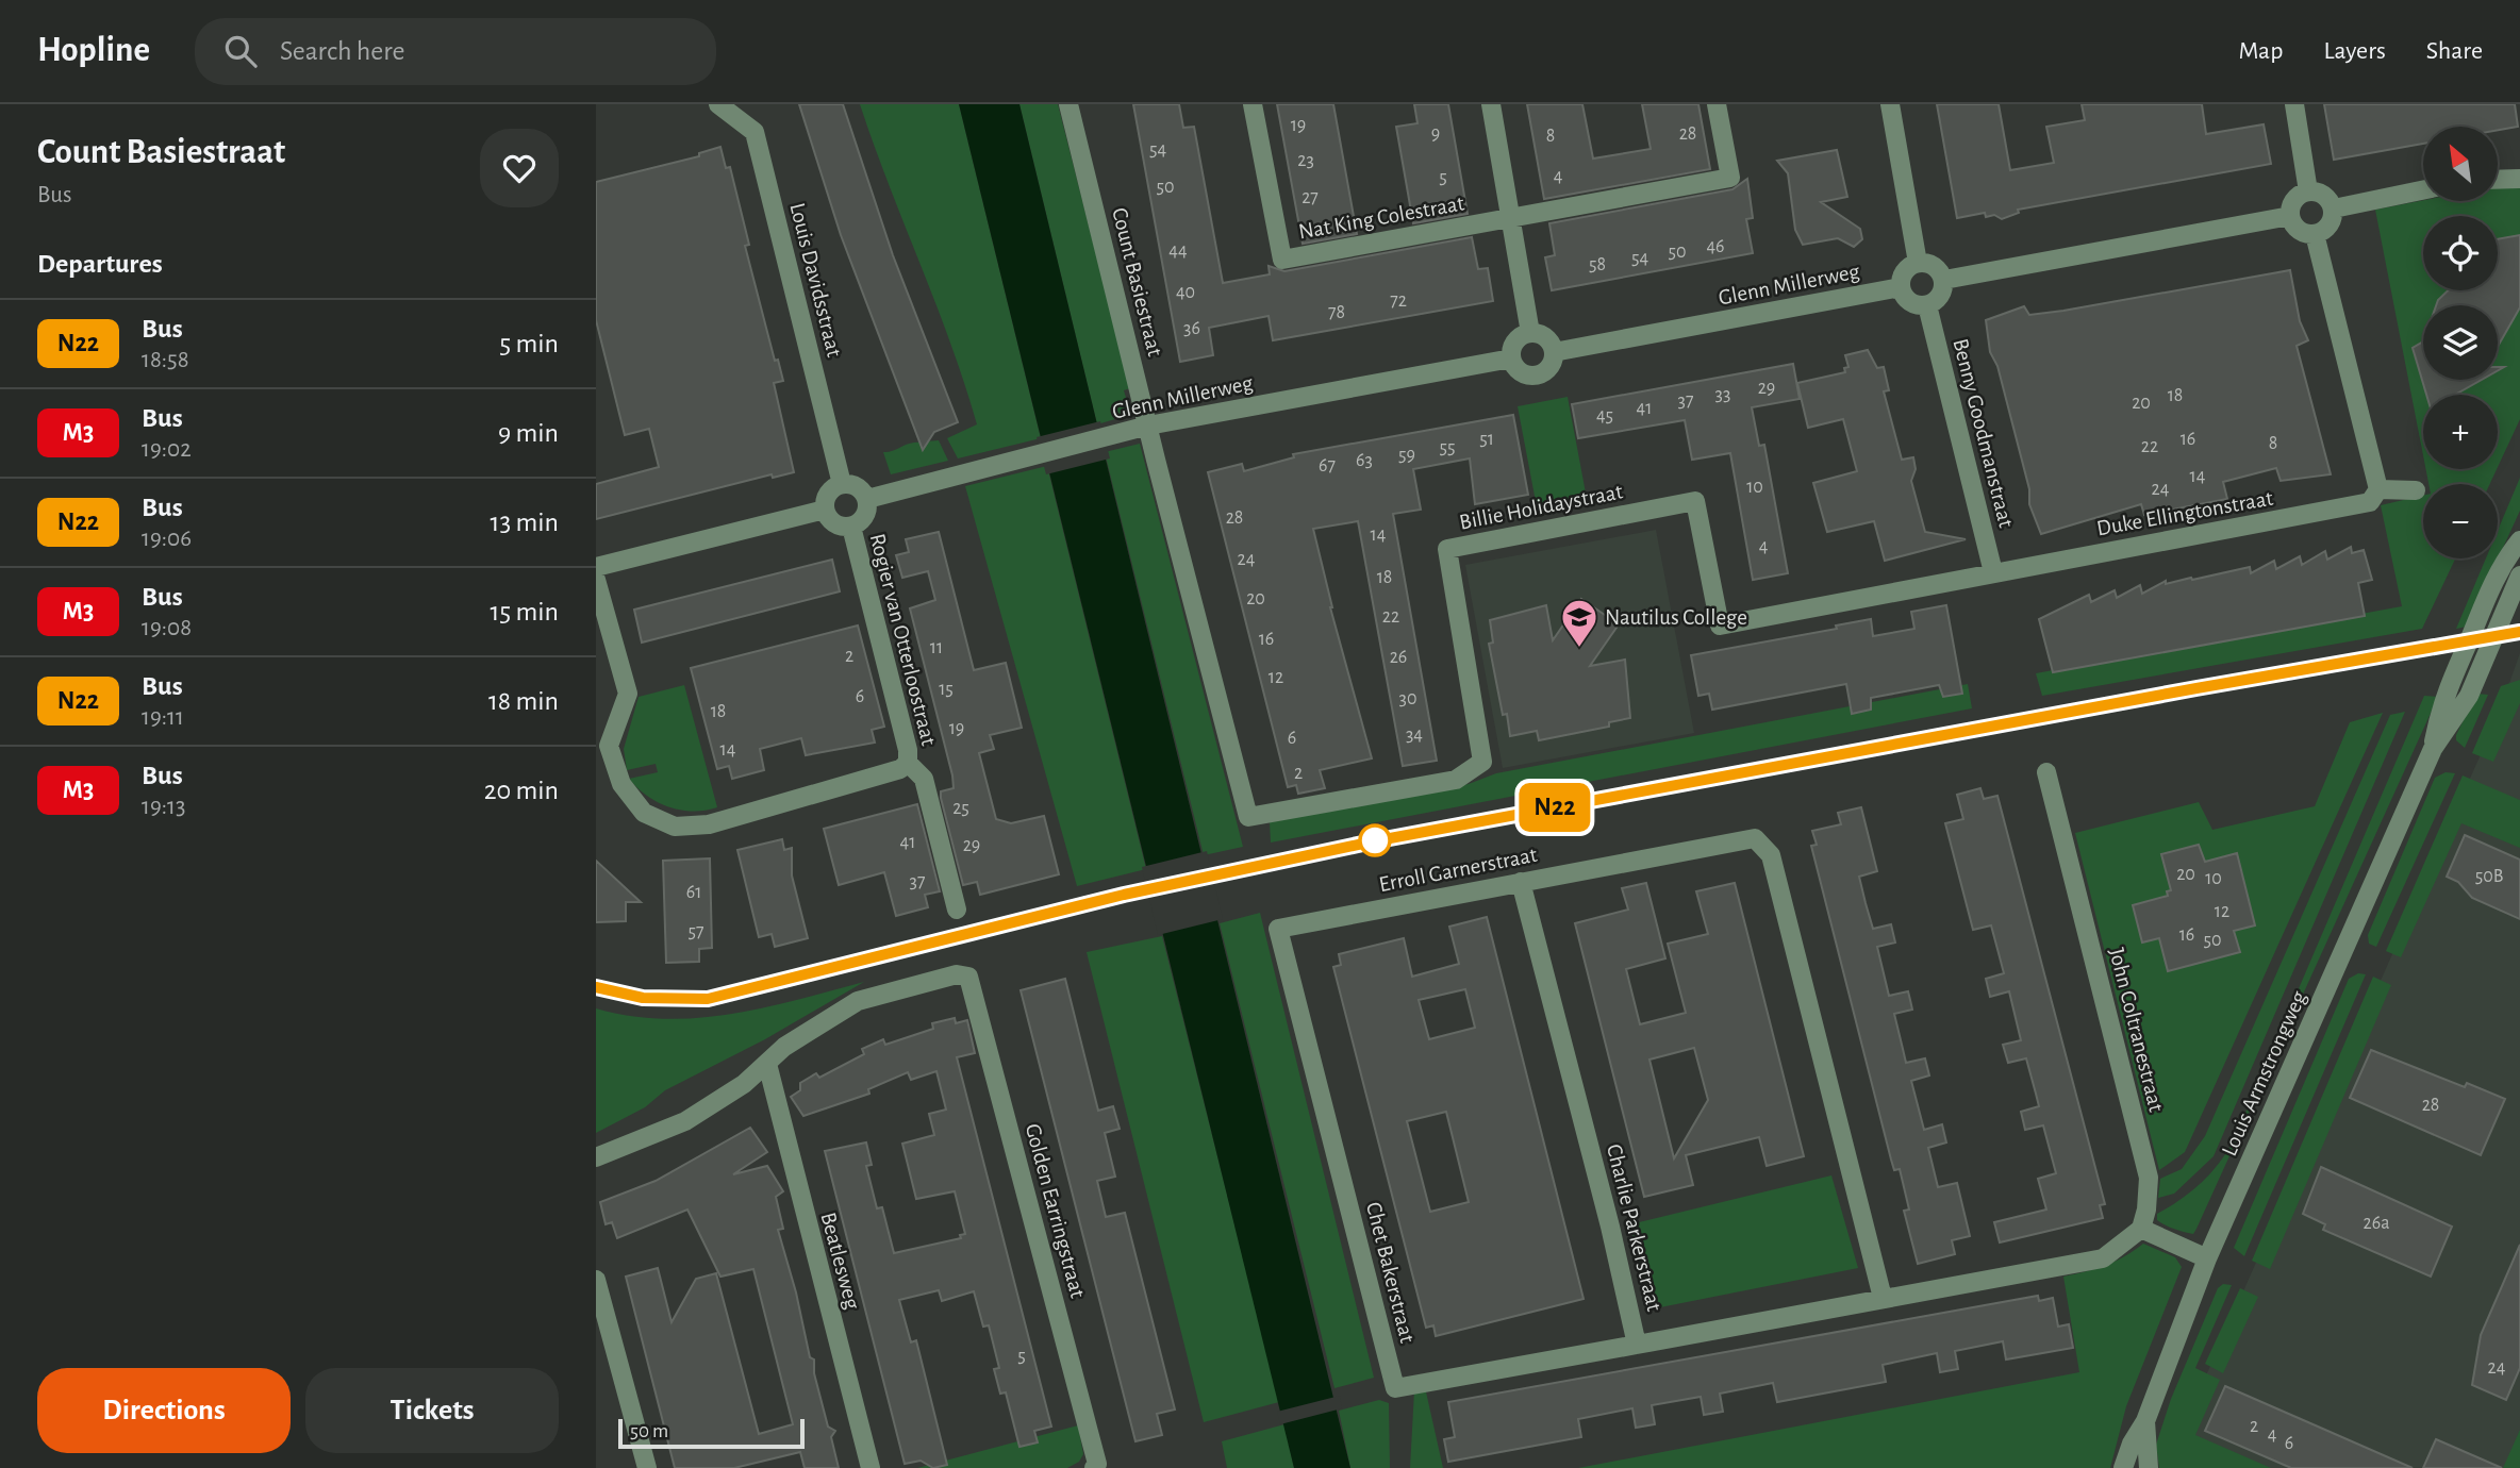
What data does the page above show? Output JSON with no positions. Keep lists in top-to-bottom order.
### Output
{
  "streets": {
    "street": [
      "Nat King Colestraat",
      "Louis Davidsstraat",
      "Count Basiestraat",
      "Glenn Millerweg",
      "Benny Goodmanstraat",
      "Billie Holidaystraat",
      "Duke Ellingtonstraat",
      "Rogier van Otterloostraat",
      "Erroll Garnerstraat",
      "John Coltranestraat",
      "Louis Armstrongweg",
      "Golden Earringstraat",
      "Charlie Parkerstraat",
      "Beatlesweg",
      "Chet Bakerstraat"
    ]
  },
  "crossings": [
    ["Louis Davidsstraat", "Glenn Millerweg"],
    ["Louis Davidsstraat", "Rogier van Otterloostraat"],
    ["Count Basiestraat", "Glenn Millerweg"],
    ["Count Basiestraat", "Billie Holidaystraat"],
    ["Glenn Millerweg", "Benny Goodmanstraat"],
    ["Glenn Millerweg", "Rogier van Otterloostraat"],
    ["Benny Goodmanstraat", "Billie Holidaystraat"],
    ["Benny Goodmanstraat", "Duke Ellingtonstraat"],
    ["Billie Holidaystraat", "Duke Ellingtonstraat"],
    ["Erroll Garnerstraat", "Charlie Parkerstraat"],
    ["Erroll Garnerstraat", "Chet Bakerstraat"],
    ["John Coltranestraat", "Charlie Parkerstraat"],
    ["Golden Earringstraat", "Beatlesweg"],
    ["Charlie Parkerstraat", "Chet Bakerstraat"]
  ],
  "places": {
    "school or university": ["Nautilus College"]
  },
  "lines": ["bus line N22"],
  "house_numbers": [
    "19",
    "9",
    "28",
    "8",
    "54",
    "23",
    "4",
    "5",
    "50",
    "27",
    "46",
    "44",
    "50",
    "54",
    "58",
    "40",
    "72",
    "78",
    "36",
    "29",
    "33",
    "18",
    "37",
    "20",
    "41",
    "45",
    "51",
    "16",
    "8",
    "22",
    "55",
    "59",
    "63",
    "67",
    "14",
    "10",
    "24",
    "28",
    "14",
    "4",
    "24",
    "18",
    "20",
    "22",
    "16",
    "11",
    "2",
    "26",
    "12",
    "15",
    "6",
    "30",
    "18",
    "19",
    "34",
    "6",
    "14",
    "2",
    "25",
    "41",
    "29",
    "20",
    "50B",
    "10",
    "37",
    "61",
    "12",
    "57",
    "16",
    "50",
    "28",
    "26a",
    "5",
    "24",
    "2",
    "4",
    "6"
  ],
  "scale_bar": "50 m",
  "north": "top left",
  "page": {
    "header": "Hopline",
    "search": "Search here",
    "nav": ["Map", "Layers", "Share"],
    "heading": [
      ["Count Basiestraat", "Bus"],
      "Departures"
    ],
    "on_map": "N22",
    "map_buttons": ["+", "−"],
    "list": [
      {
        "mark": "N22",
        "name": "Bus",
        "note": "18:58",
        "value": "5 min"
      },
      {
        "mark": "M3",
        "name": "Bus",
        "note": "19:02",
        "value": "9 min"
      },
      {
        "mark": "N22",
        "name": "Bus",
        "note": "19:06",
        "value": "13 min"
      },
      {
        "mark": "M3",
        "name": "Bus",
        "note": "19:08",
        "value": "15 min"
      },
      {
        "mark": "N22",
        "name": "Bus",
        "note": "19:11",
        "value": "18 min"
      },
      {
        "mark": "M3",
        "name": "Bus",
        "note": "19:13",
        "value": "20 min"
      }
    ],
    "buttons": ["Directions", "Tickets"],
    "scale": "50 m"
  }
}
